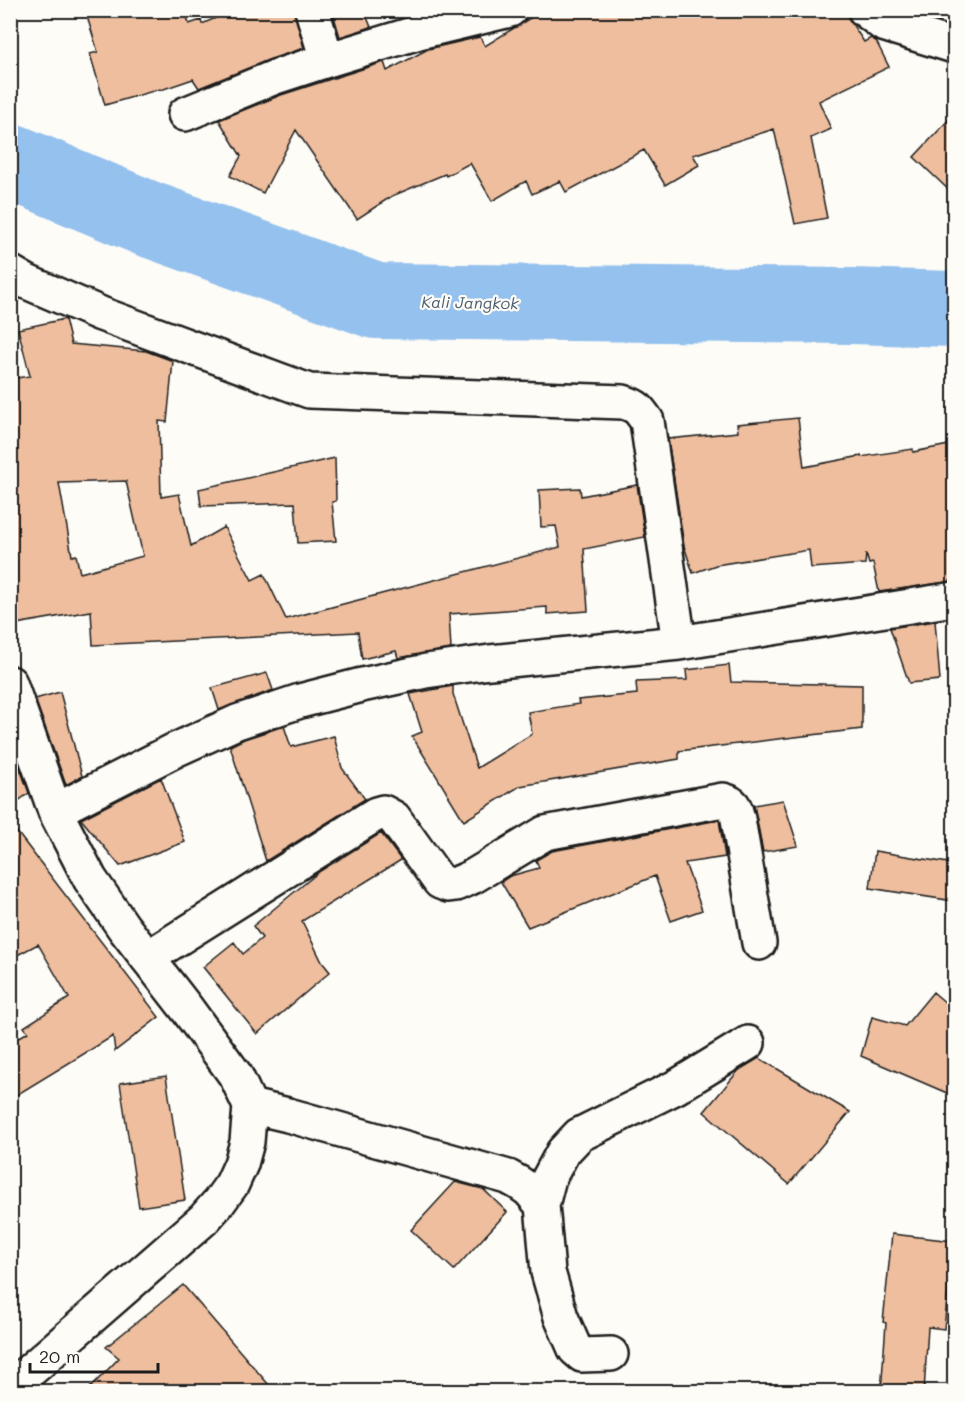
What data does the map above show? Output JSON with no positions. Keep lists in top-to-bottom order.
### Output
{
  "water": ["Kali Jangkok"],
  "scale_bar": "20 m"
}
